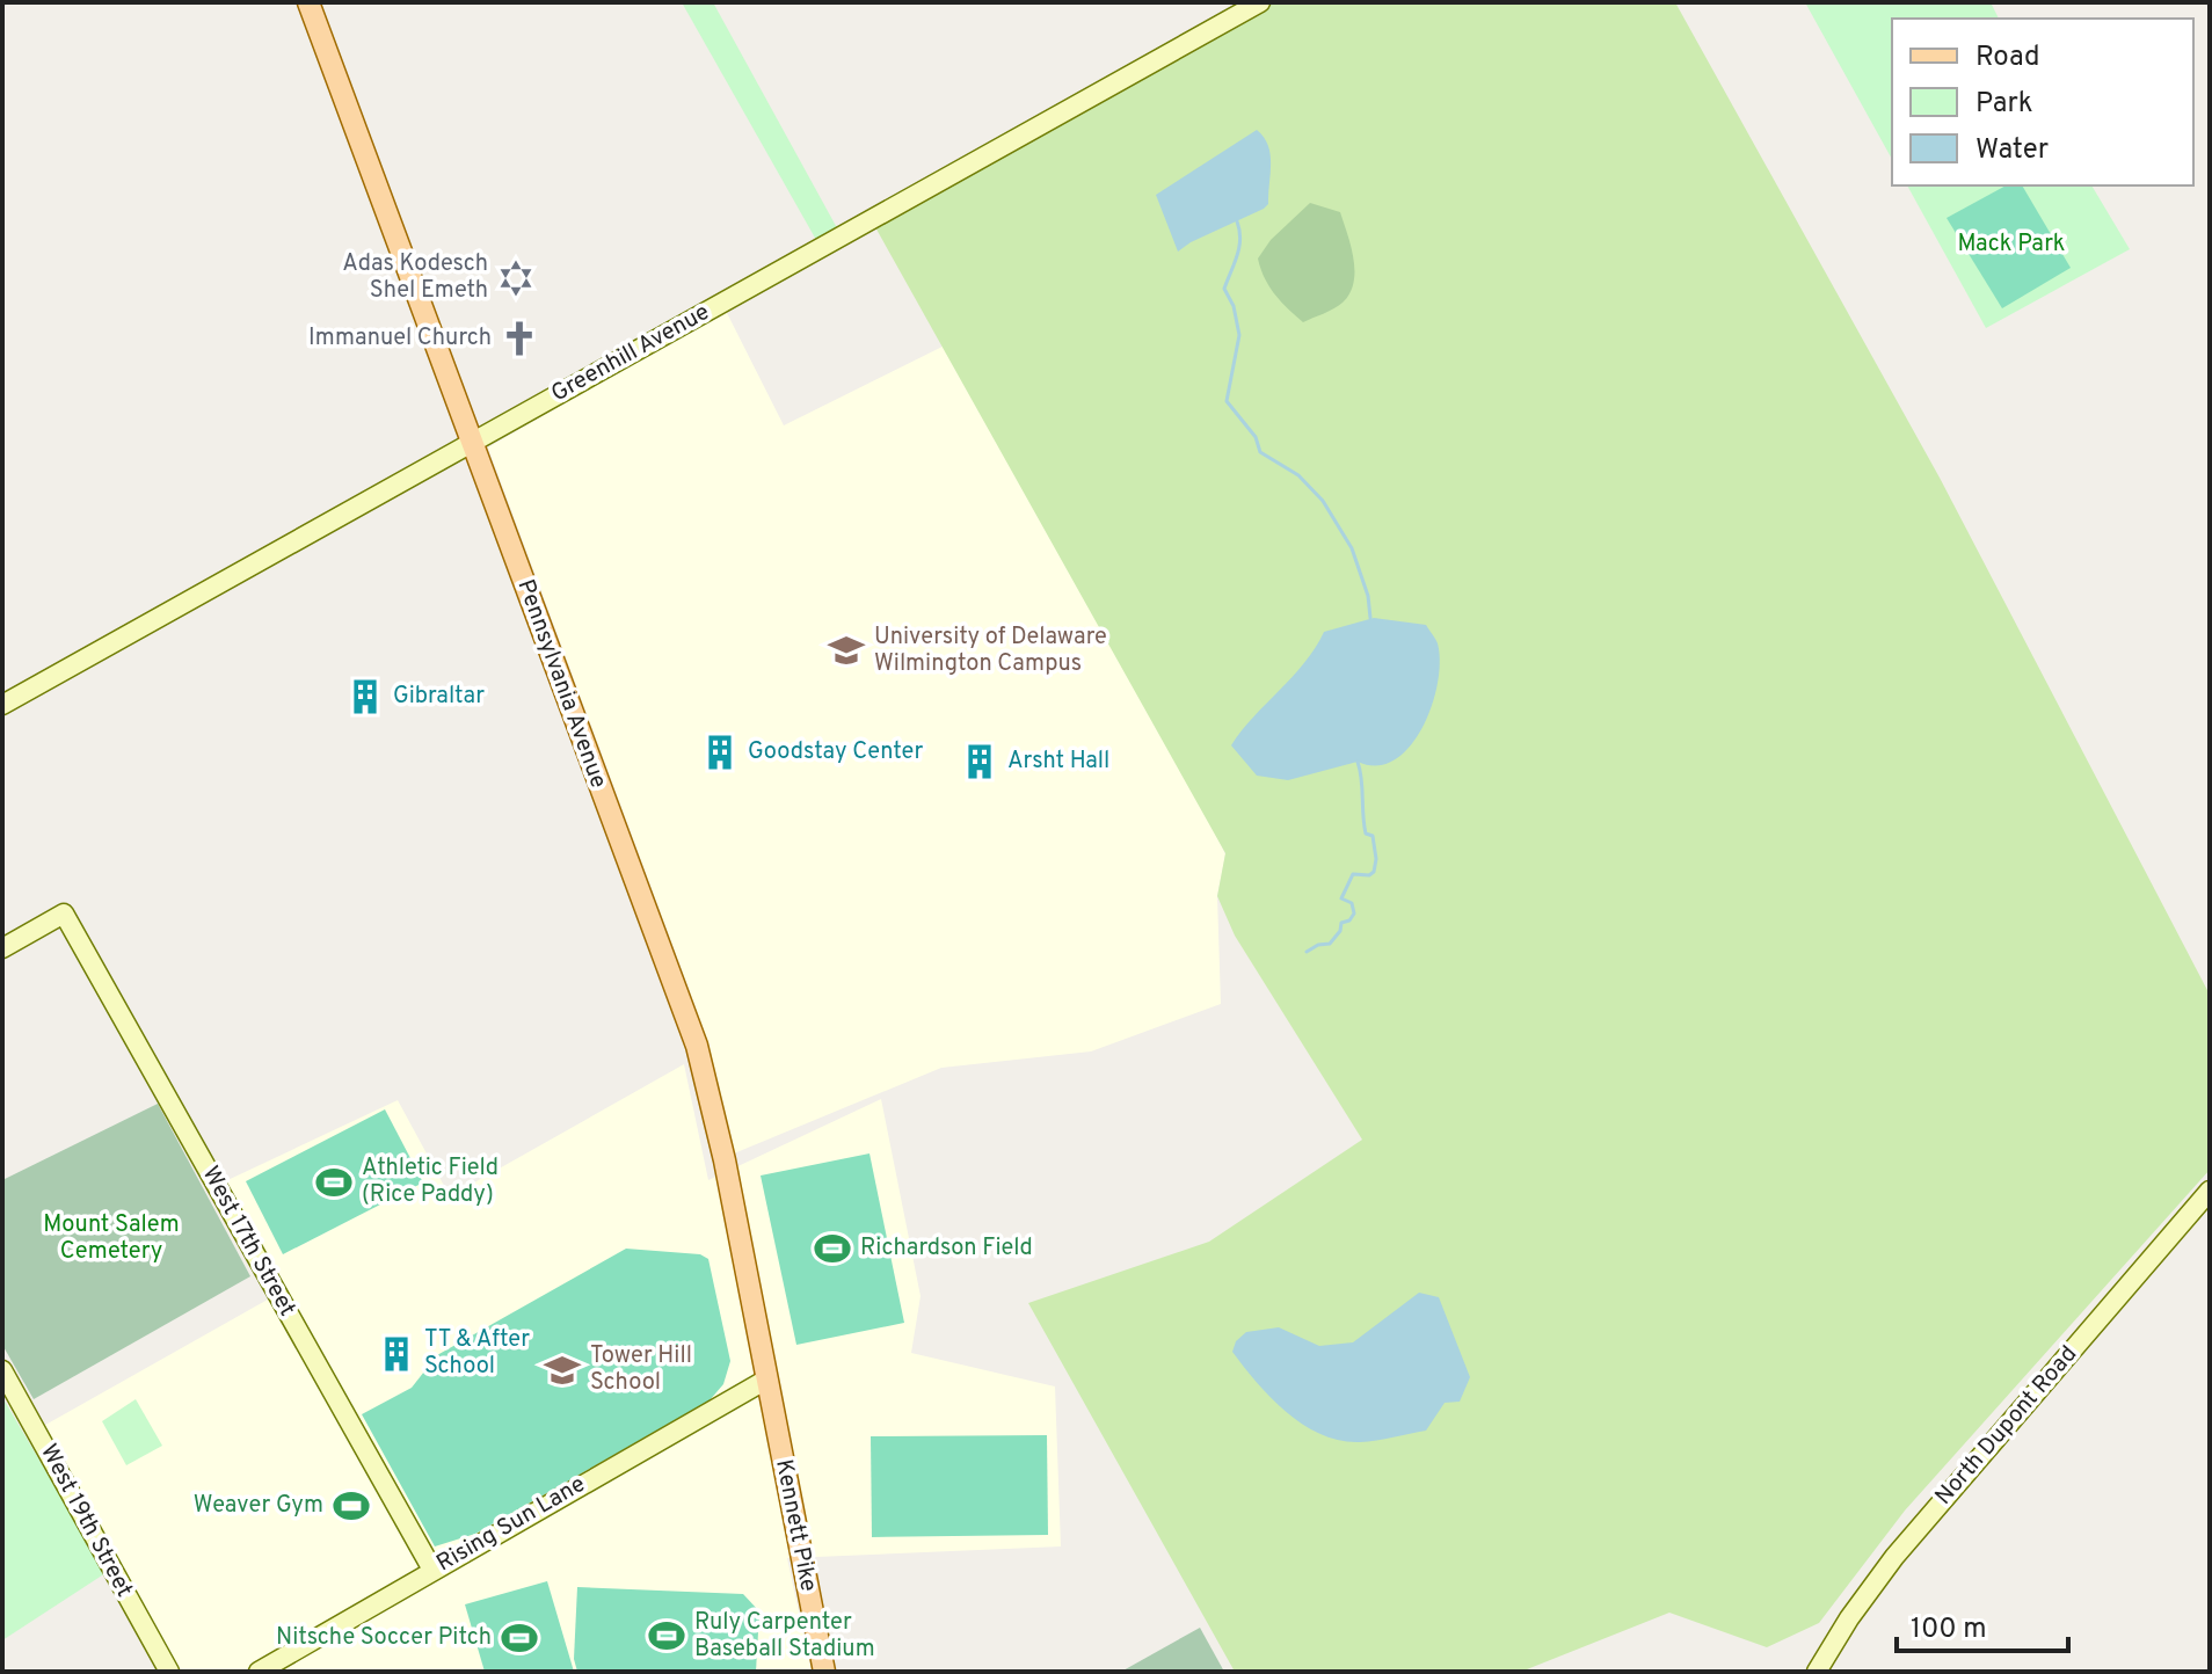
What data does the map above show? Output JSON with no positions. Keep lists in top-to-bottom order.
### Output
{
  "streets": {
    "main road": ["Pennsylvania Avenue", "Kennett Pike"],
    "street": [
      "Greenhill Avenue",
      "West 17th Street",
      "North Dupont Road",
      "West 19th Street",
      "Rising Sun Lane"
    ]
  },
  "crossings": [
    ["Greenhill Avenue", "Pennsylvania Avenue"],
    ["Pennsylvania Avenue", "Rising Sun Lane"],
    ["Pennsylvania Avenue", "Kennett Pike"],
    ["West 17th Street", "Rising Sun Lane"],
    ["Rising Sun Lane", "Kennett Pike"]
  ],
  "parks": ["Mack Park", "Mount Salem Cemetery"],
  "places": {
    "synagogue": ["Adas Kodesch Shel Emeth"],
    "church": ["Immanuel Church"],
    "school or university": ["University of Delaware Wilmington Campus", "Tower Hill School"],
    "building": [
      "Gibraltar",
      "Goodstay Center",
      "Arsht Hall",
      "TT & After School"
    ],
    "sports": [
      "Athletic Field (Rice Paddy)",
      "Richardson Field",
      "Weaver Gym",
      "Ruly Carpenter Baseball Stadium",
      "Nitsche Soccer Pitch"
    ]
  },
  "legend": ["Road", "Park", "Water"],
  "scale_bar": "100 m"
}
